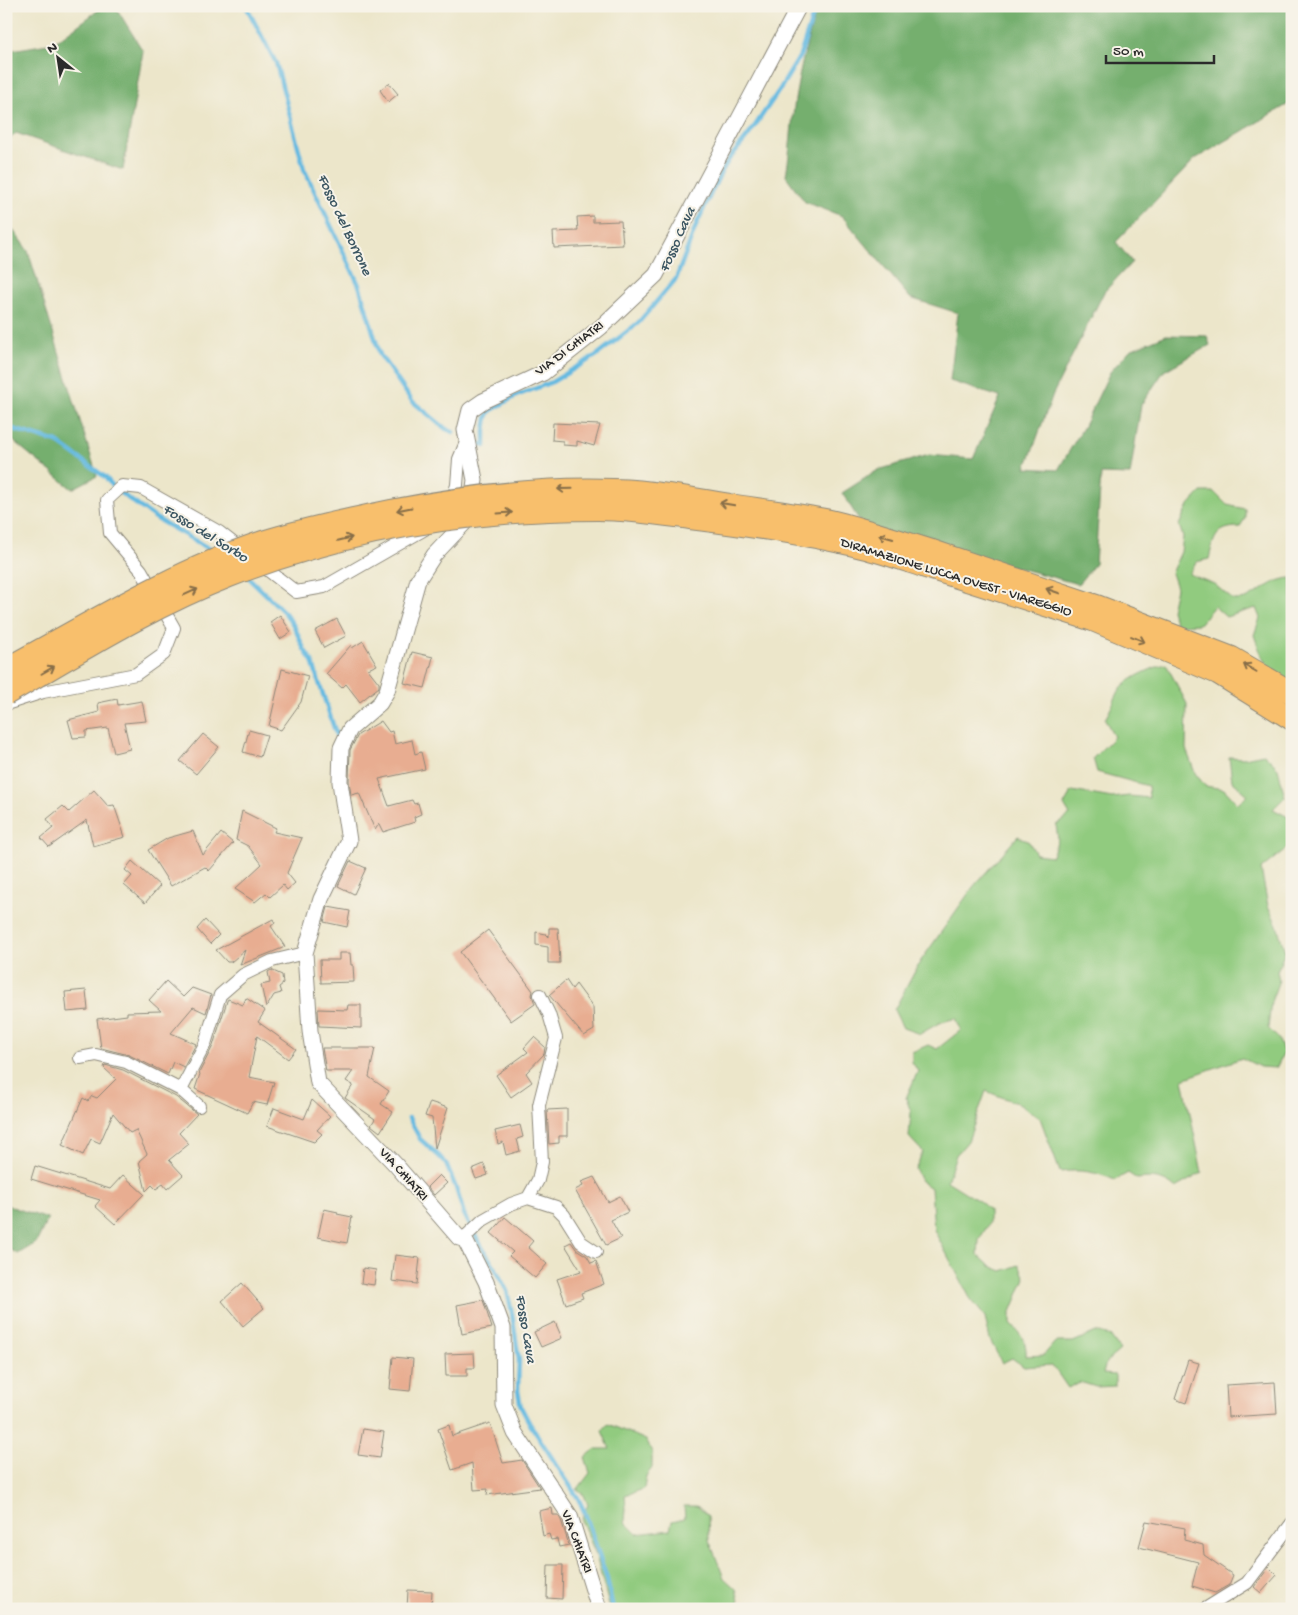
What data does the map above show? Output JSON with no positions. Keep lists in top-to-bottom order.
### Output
{
  "streets": {
    "highway": ["DIRAMAZIONE LUCCA OVEST - VIAREGGIO"],
    "street": ["VIA DI CHIATRI", "VIA CHIATRI"]
  },
  "crossings": [
    ["VIA DI CHIATRI", "VIA CHIATRI"]
  ],
  "water": ["Fosso del Borrone", "Fosso Cava", "Fosso del Sorbo"],
  "scale_bar": "50 m",
  "north": "top left"
}
